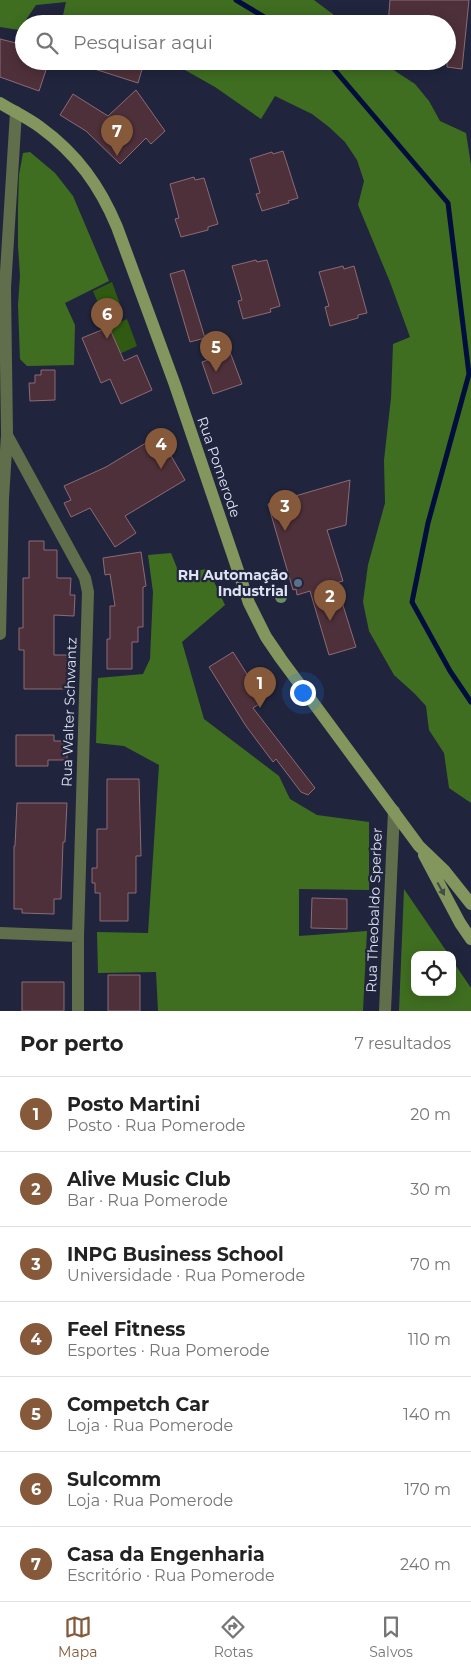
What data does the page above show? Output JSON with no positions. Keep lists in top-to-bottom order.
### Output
{
  "streets": {
    "main road": ["Rua Pomerode"],
    "street": ["Rua Walter Schwantz", "Rua Theobaldo Sperber"]
  },
  "crossings": [
    ["Rua Pomerode", "Rua Theobaldo Sperber"]
  ],
  "places": ["RH Automação Industrial"],
  "page": {
    "search": "Pesquisar aqui",
    "pins": [
      "7",
      "6",
      "5",
      "4",
      "3",
      "2",
      "1"
    ],
    "heading": ["Por perto", "7 resultados"],
    "list": [
      {
        "mark": "1",
        "name": "Posto Martini",
        "note": "Posto · Rua Pomerode",
        "value": "20 m"
      },
      {
        "mark": "2",
        "name": "Alive Music Club",
        "note": "Bar · Rua Pomerode",
        "value": "30 m"
      },
      {
        "mark": "3",
        "name": "INPG Business School",
        "note": "Universidade · Rua Pomerode",
        "value": "70 m"
      },
      {
        "mark": "4",
        "name": "Feel Fitness",
        "note": "Esportes · Rua Pomerode",
        "value": "110 m"
      },
      {
        "mark": "5",
        "name": "Competch Car",
        "note": "Loja · Rua Pomerode",
        "value": "140 m"
      },
      {
        "mark": "6",
        "name": "Sulcomm",
        "note": "Loja · Rua Pomerode",
        "value": "170 m"
      },
      {
        "mark": "7",
        "name": "Casa da Engenharia",
        "note": "Escritório · Rua Pomerode",
        "value": "240 m"
      }
    ],
    "nav": ["Mapa", "Rotas", "Salvos"]
  }
}
